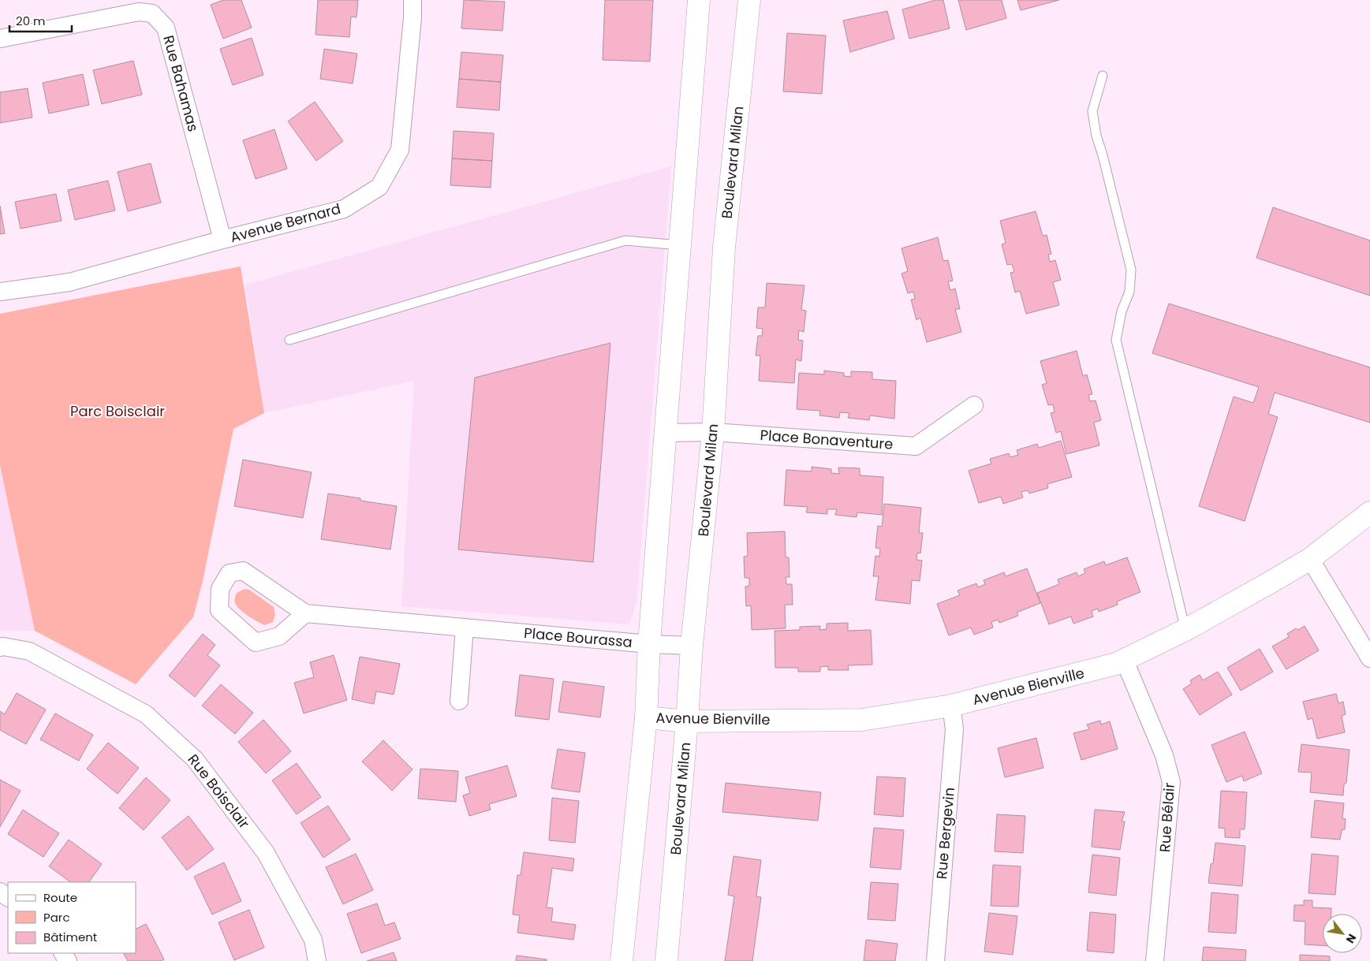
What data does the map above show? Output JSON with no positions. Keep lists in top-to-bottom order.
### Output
{
  "streets": {
    "main road": ["Boulevard Milan", "Avenue Bienville"],
    "street": [
      "Rue Bahamas",
      "Avenue Bernard",
      "Place Bonaventure",
      "Place Bourassa",
      "Rue Boisclair",
      "Rue Bélair",
      "Rue Bergevin"
    ]
  },
  "crossings": [
    ["Rue Bahamas", "Avenue Bernard"],
    ["Boulevard Milan", "Place Bonaventure"],
    ["Boulevard Milan", "Place Bourassa"],
    ["Boulevard Milan", "Avenue Bienville"],
    ["Avenue Bienville", "Rue Bélair"],
    ["Avenue Bienville", "Rue Bergevin"]
  ],
  "parks": ["Parc Boisclair"],
  "legend": ["Route", "Parc", "Bâtiment"],
  "scale_bar": "20 m",
  "north": "bottom right"
}
